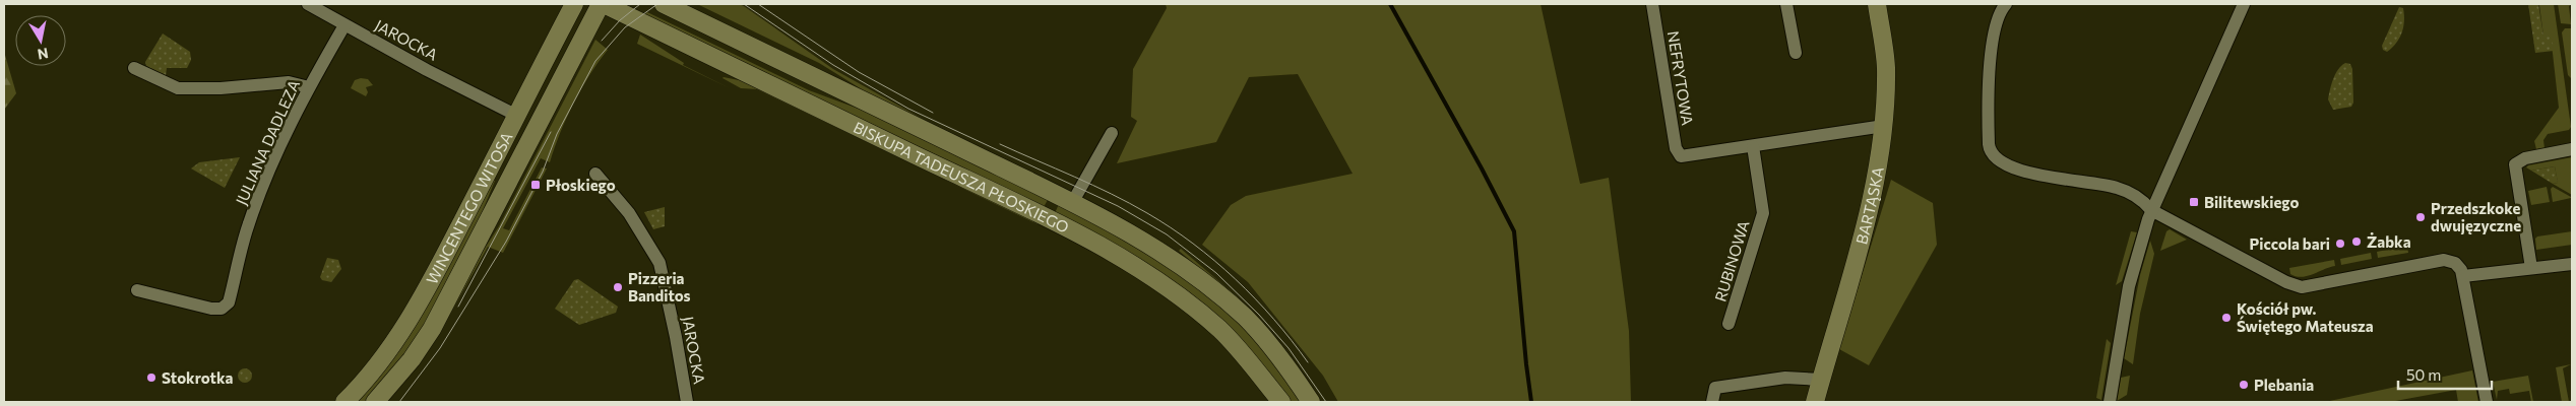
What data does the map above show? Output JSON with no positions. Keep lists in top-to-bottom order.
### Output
{
  "streets": {
    "main road": ["BISKUPA TADEUSZA PŁOSKIEGO", "BARTĄSKA", "WINCENTEGO WITOSA"],
    "street": [
      "JAROCKA",
      "NEFRYTOWA",
      "JULIANA DADLEZA",
      "RUBINOWA"
    ]
  },
  "crossings": [
    ["JAROCKA", "JULIANA DADLEZA"],
    ["JAROCKA", "WINCENTEGO WITOSA"],
    ["NEFRYTOWA", "RUBINOWA"],
    ["BISKUPA TADEUSZA PŁOSKIEGO", "WINCENTEGO WITOSA"]
  ],
  "places": {
    "transit": ["Płoskiego", "Bilitewskiego"],
    "other": [
      "Przedszkoke dwujęzyczne",
      "Żabka",
      "Piccola bari",
      "Pizzeria Banditos",
      "Kościół pw. Świętego Mateusza",
      "Stokrotka",
      "Plebania"
    ]
  },
  "scale_bar": "50 m",
  "north": "bottom"
}
